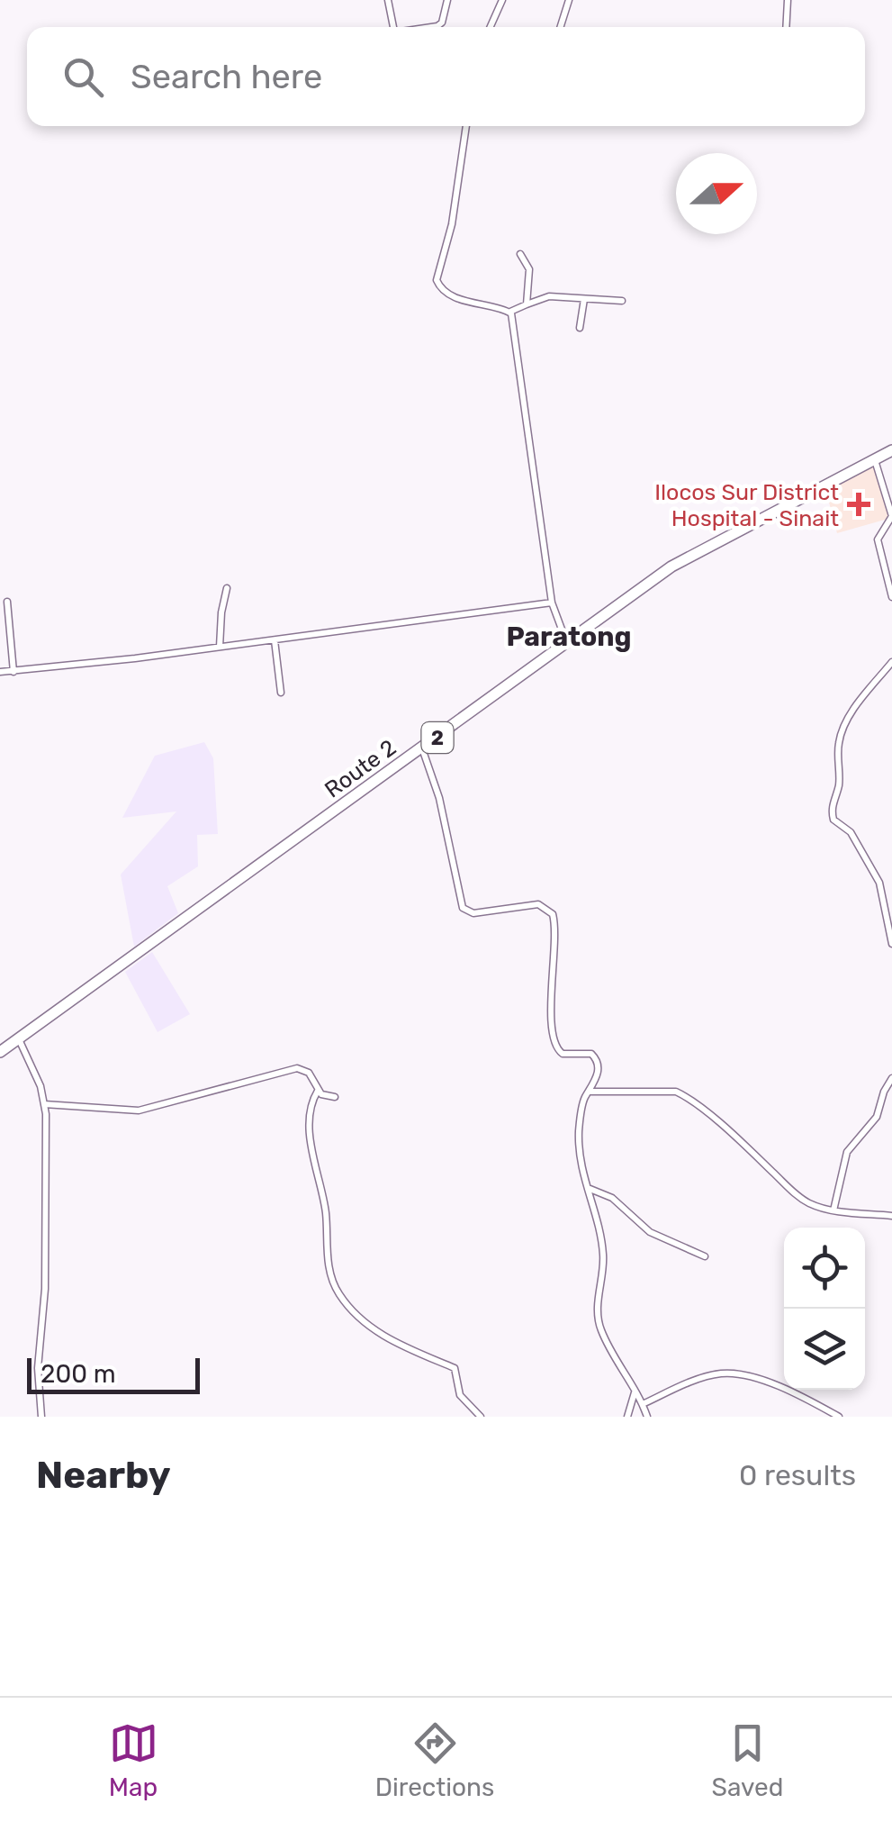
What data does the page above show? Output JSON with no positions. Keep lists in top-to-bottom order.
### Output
{
  "streets": {
    "highway": ["2", "Route 2"]
  },
  "districts": ["Paratong"],
  "places": {
    "health": ["Ilocos Sur District Hospital - Sinait"]
  },
  "scale_bar": "200 m",
  "north": "right",
  "page": {
    "search": "Search here",
    "scale": "200 m",
    "heading": ["Nearby", "0 results"],
    "nav": ["Map", "Directions", "Saved"]
  }
}
